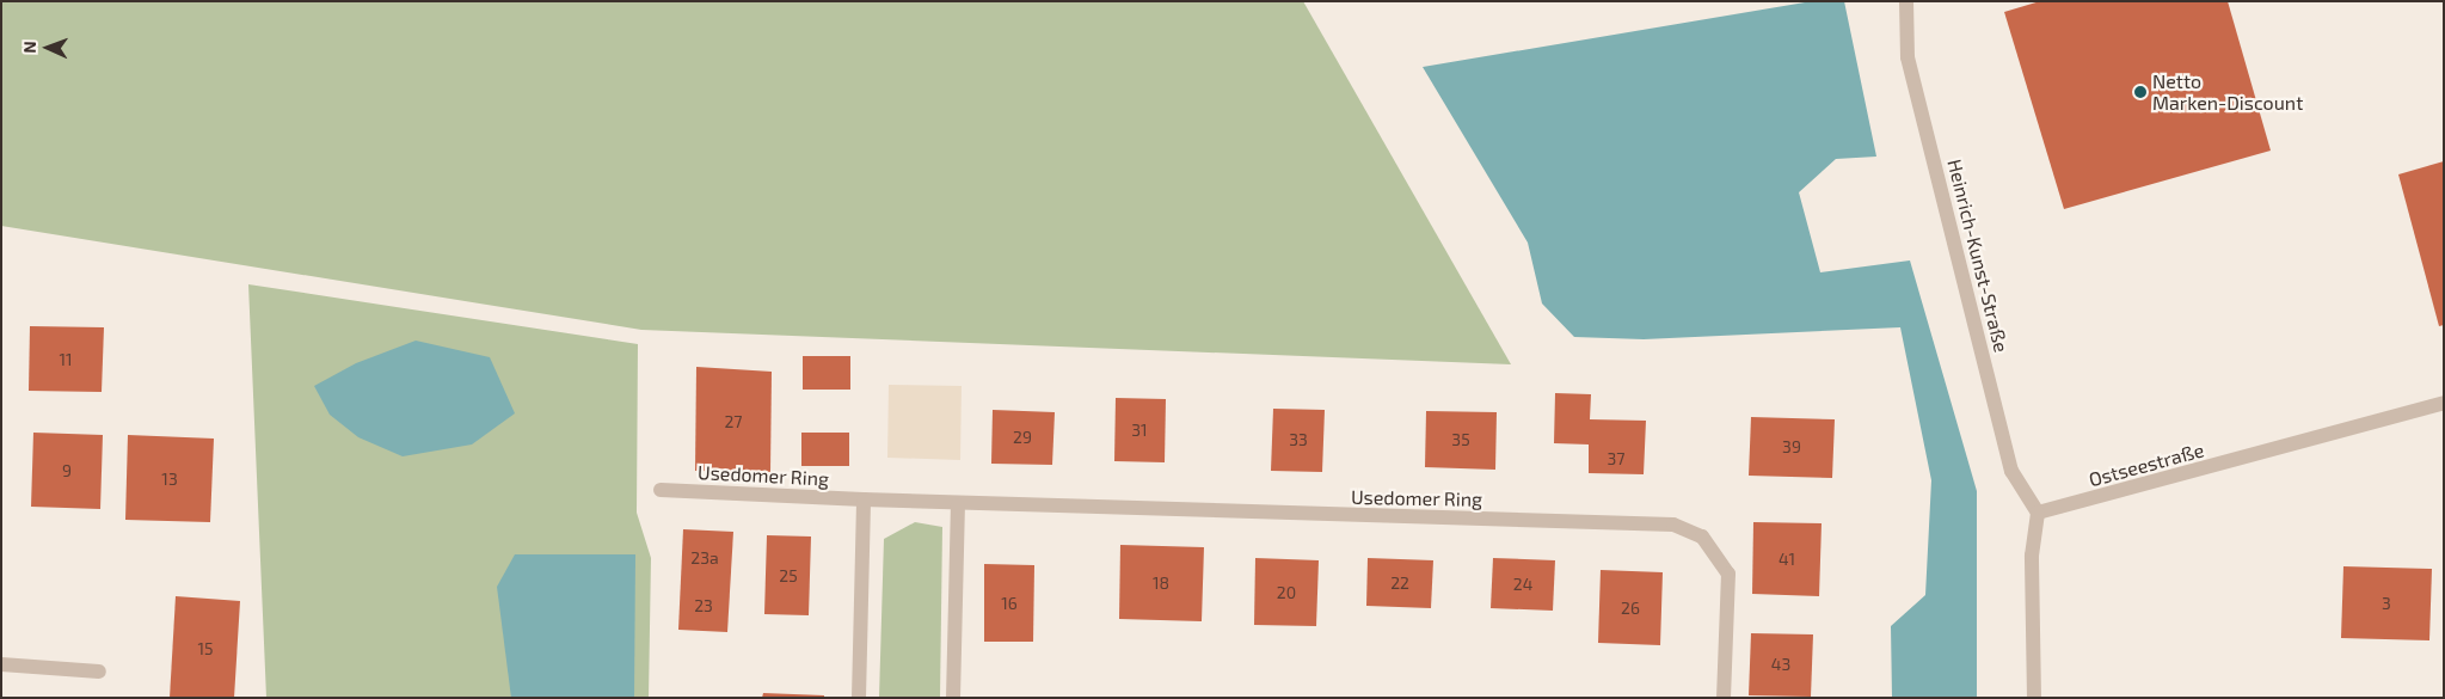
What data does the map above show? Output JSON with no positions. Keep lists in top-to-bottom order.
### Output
{
  "streets": {
    "street": ["Heinrich-Kunst-Straße", "Ostseestraße", "Usedomer Ring"]
  },
  "crossings": [
    ["Heinrich-Kunst-Straße", "Ostseestraße"]
  ],
  "places": ["Netto Marken-Discount"],
  "house_numbers": [
    "11",
    "27",
    "31",
    "29",
    "33",
    "35",
    "39",
    "37",
    "9",
    "13",
    "23a",
    "41",
    "25",
    "18",
    "22",
    "24",
    "20",
    "16",
    "3",
    "23",
    "26",
    "15",
    "43"
  ],
  "north": "left"
}
